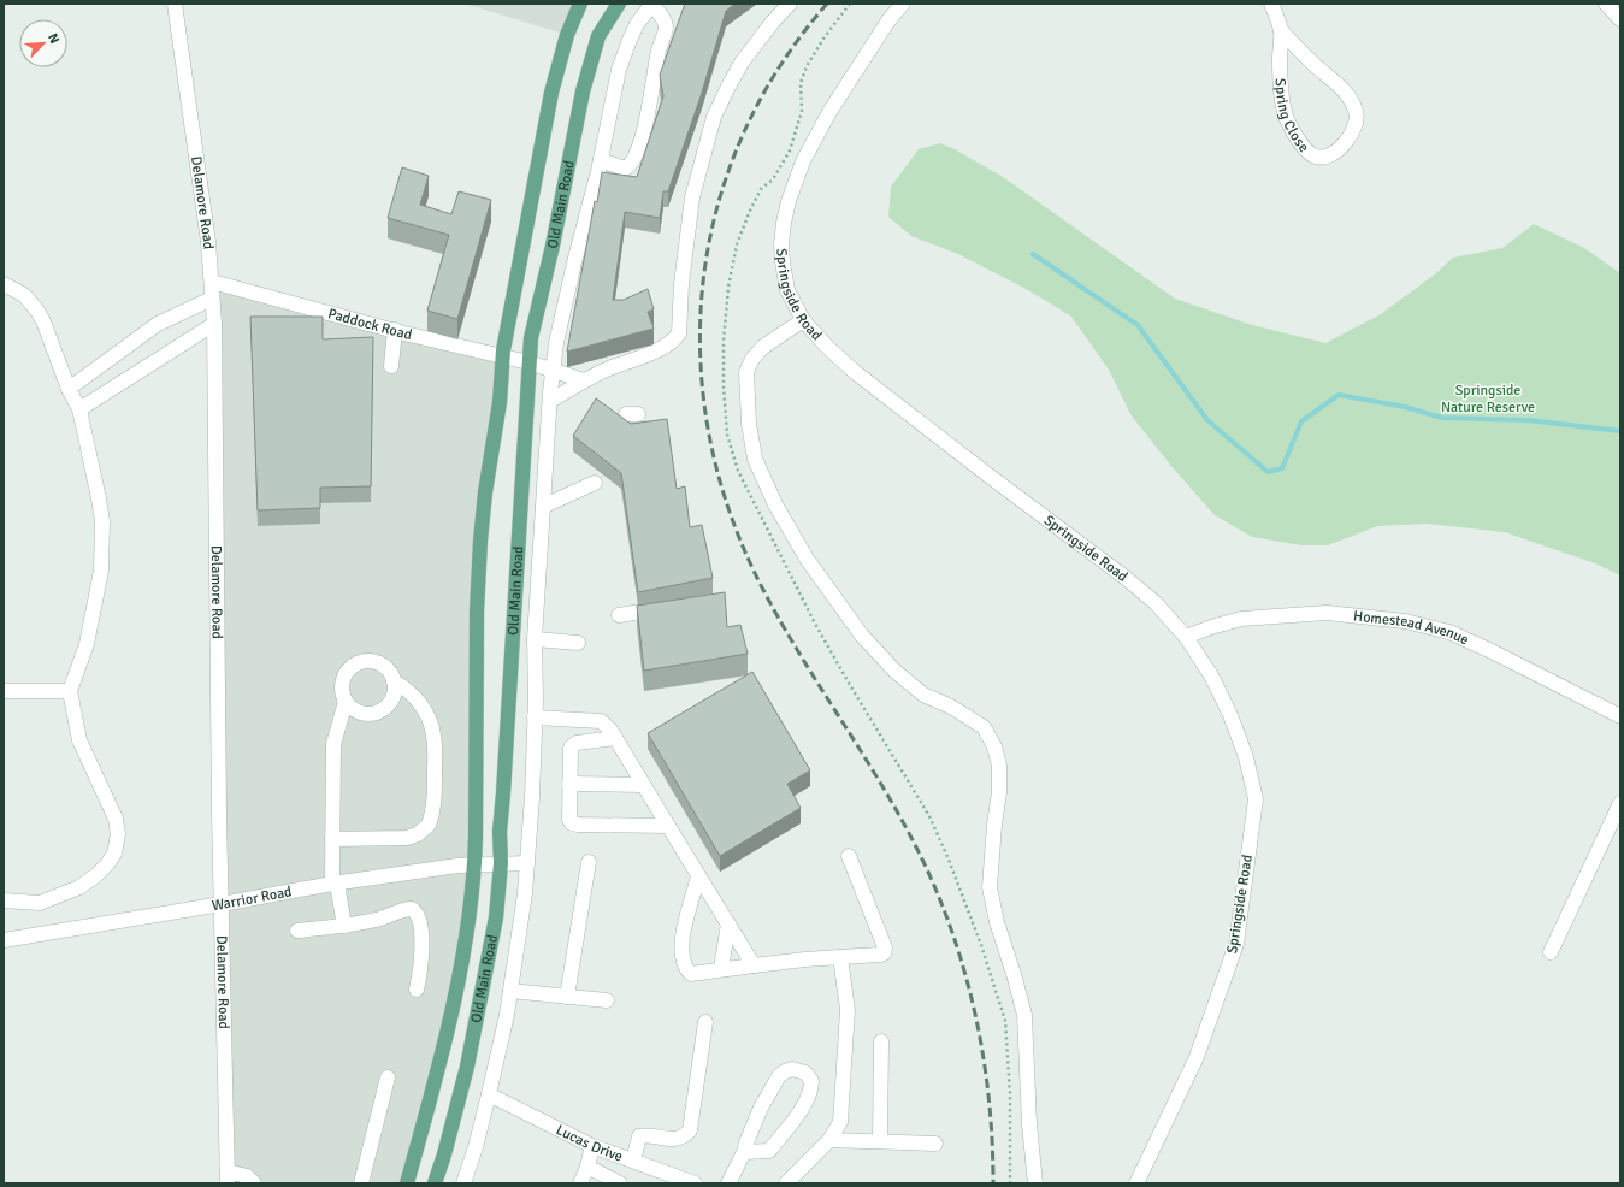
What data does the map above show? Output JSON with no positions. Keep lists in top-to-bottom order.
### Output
{
  "streets": {
    "main road": ["Old Main Road"],
    "street": [
      "Spring Close",
      "Delamore Road",
      "Springside Road",
      "Paddock Road",
      "Homestead Avenue",
      "Warrior Road",
      "Lucas Drive"
    ]
  },
  "crossings": [
    ["Delamore Road", "Paddock Road"],
    ["Delamore Road", "Warrior Road"],
    ["Old Main Road", "Paddock Road"],
    ["Old Main Road", "Warrior Road"],
    ["Springside Road", "Homestead Avenue"]
  ],
  "parks": ["Springside Nature Reserve"],
  "north": "top right"
}
